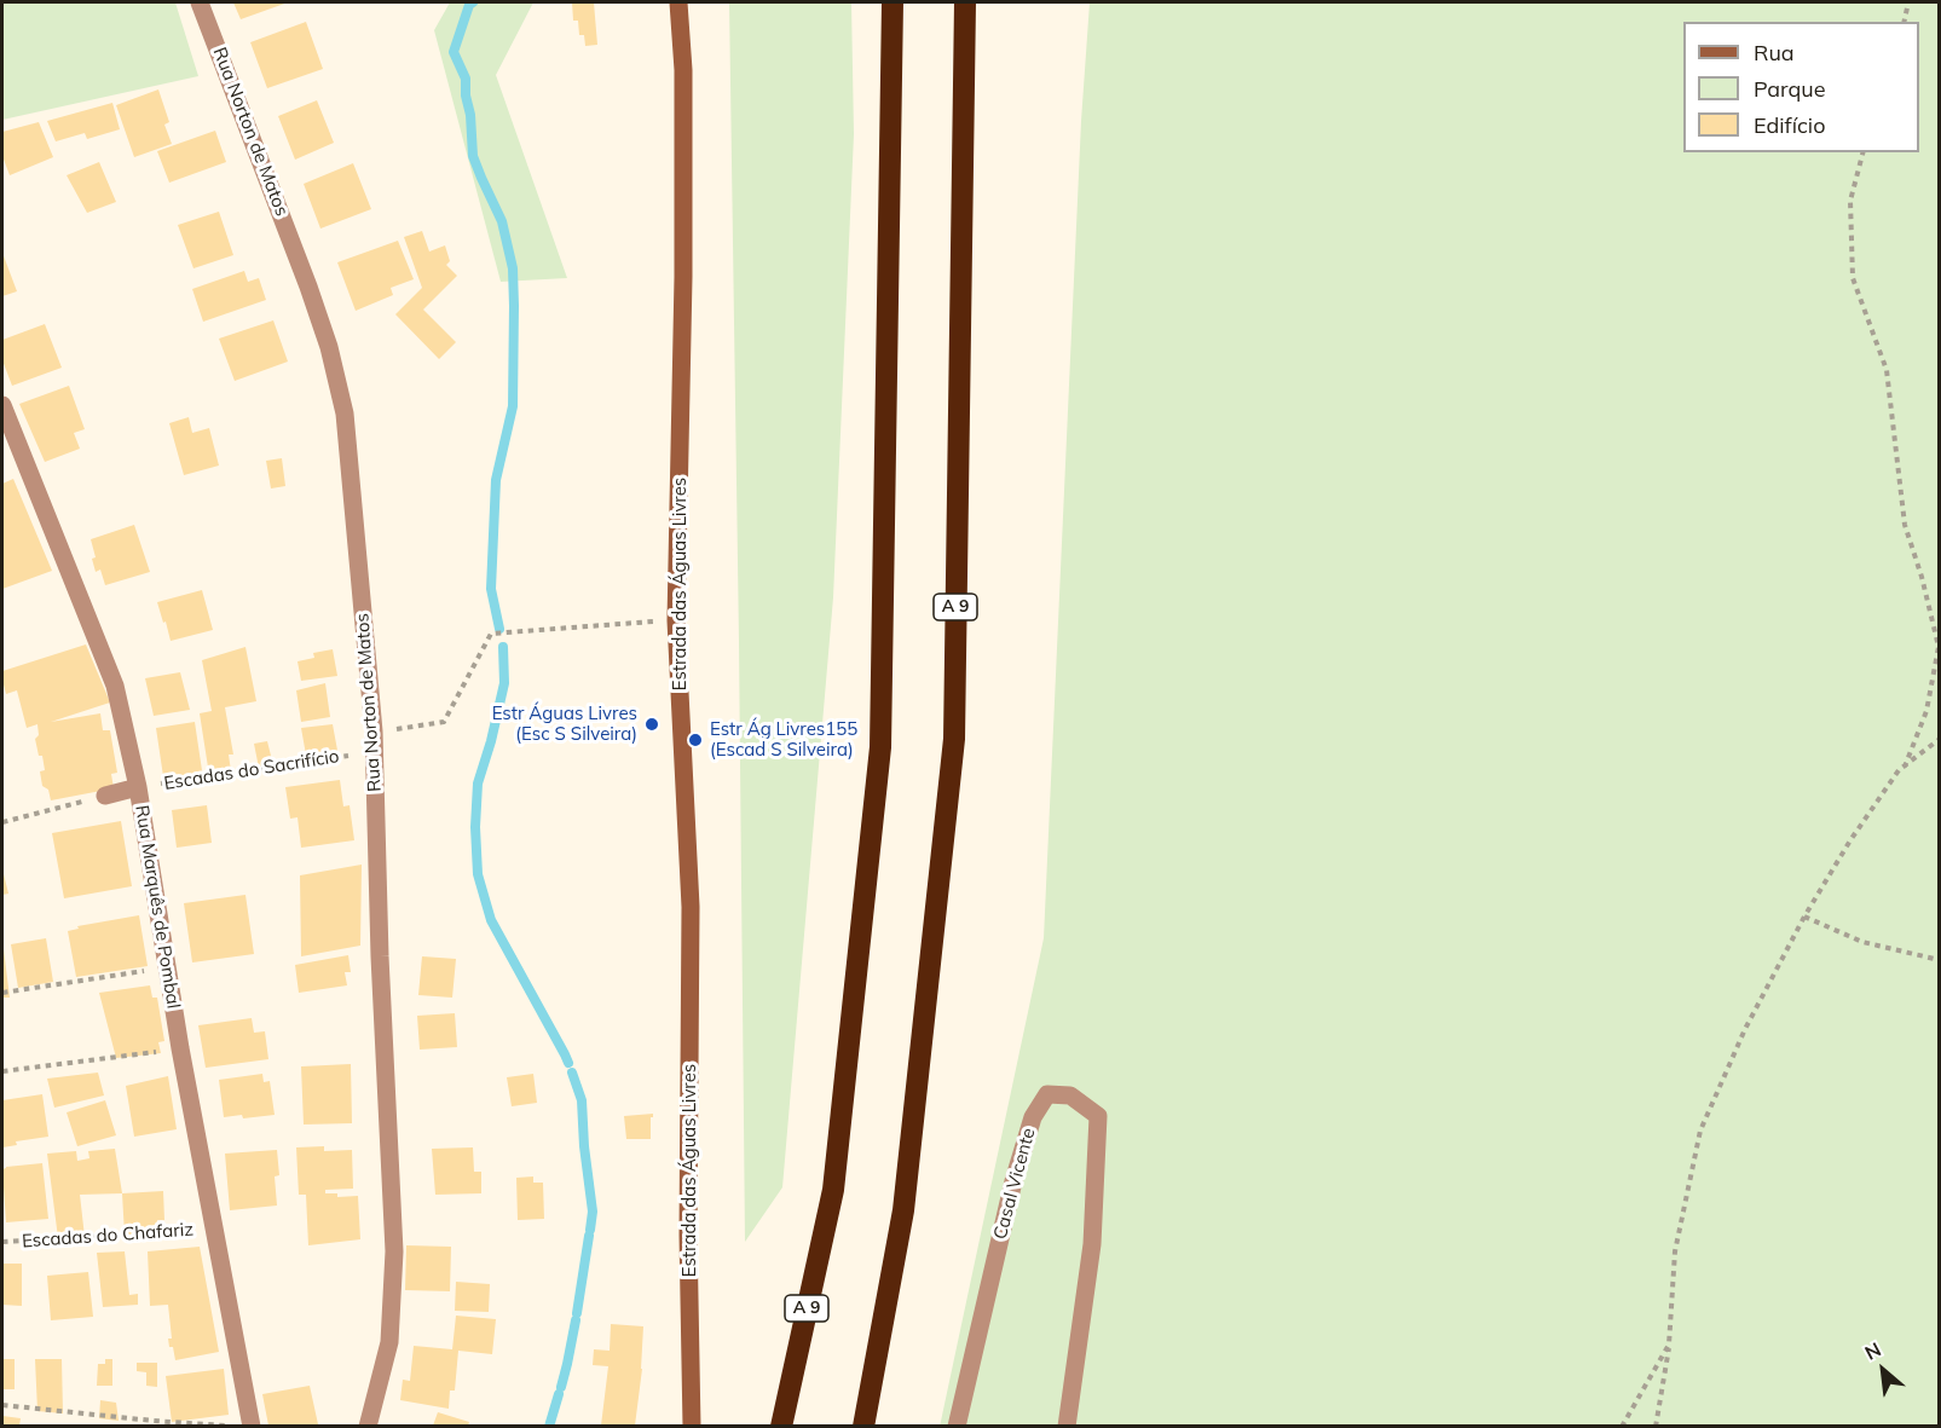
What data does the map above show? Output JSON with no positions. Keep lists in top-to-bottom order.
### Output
{
  "streets": {
    "highway": ["A 9"],
    "street": [
      "Rua Norton de Matos",
      "Estrada das Águas Livres",
      "Escadas do Sacrifício",
      "Rua Marquês de Pombal",
      "Casal Vicente",
      "Escadas do Chafariz"
    ]
  },
  "crossings": [
    ["Rua Norton de Matos", "Escadas do Sacrifício"],
    ["Escadas do Sacrifício", "Rua Marquês de Pombal"],
    ["Rua Marquês de Pombal", "Escadas do Chafariz"]
  ],
  "places": ["Estr Águas Livres (Esc S Silveira)", "Estr Ág Livres155 (Escad S Silveira)"],
  "legend": ["Rua", "Parque", "Edifício"],
  "north": "top left"
}
